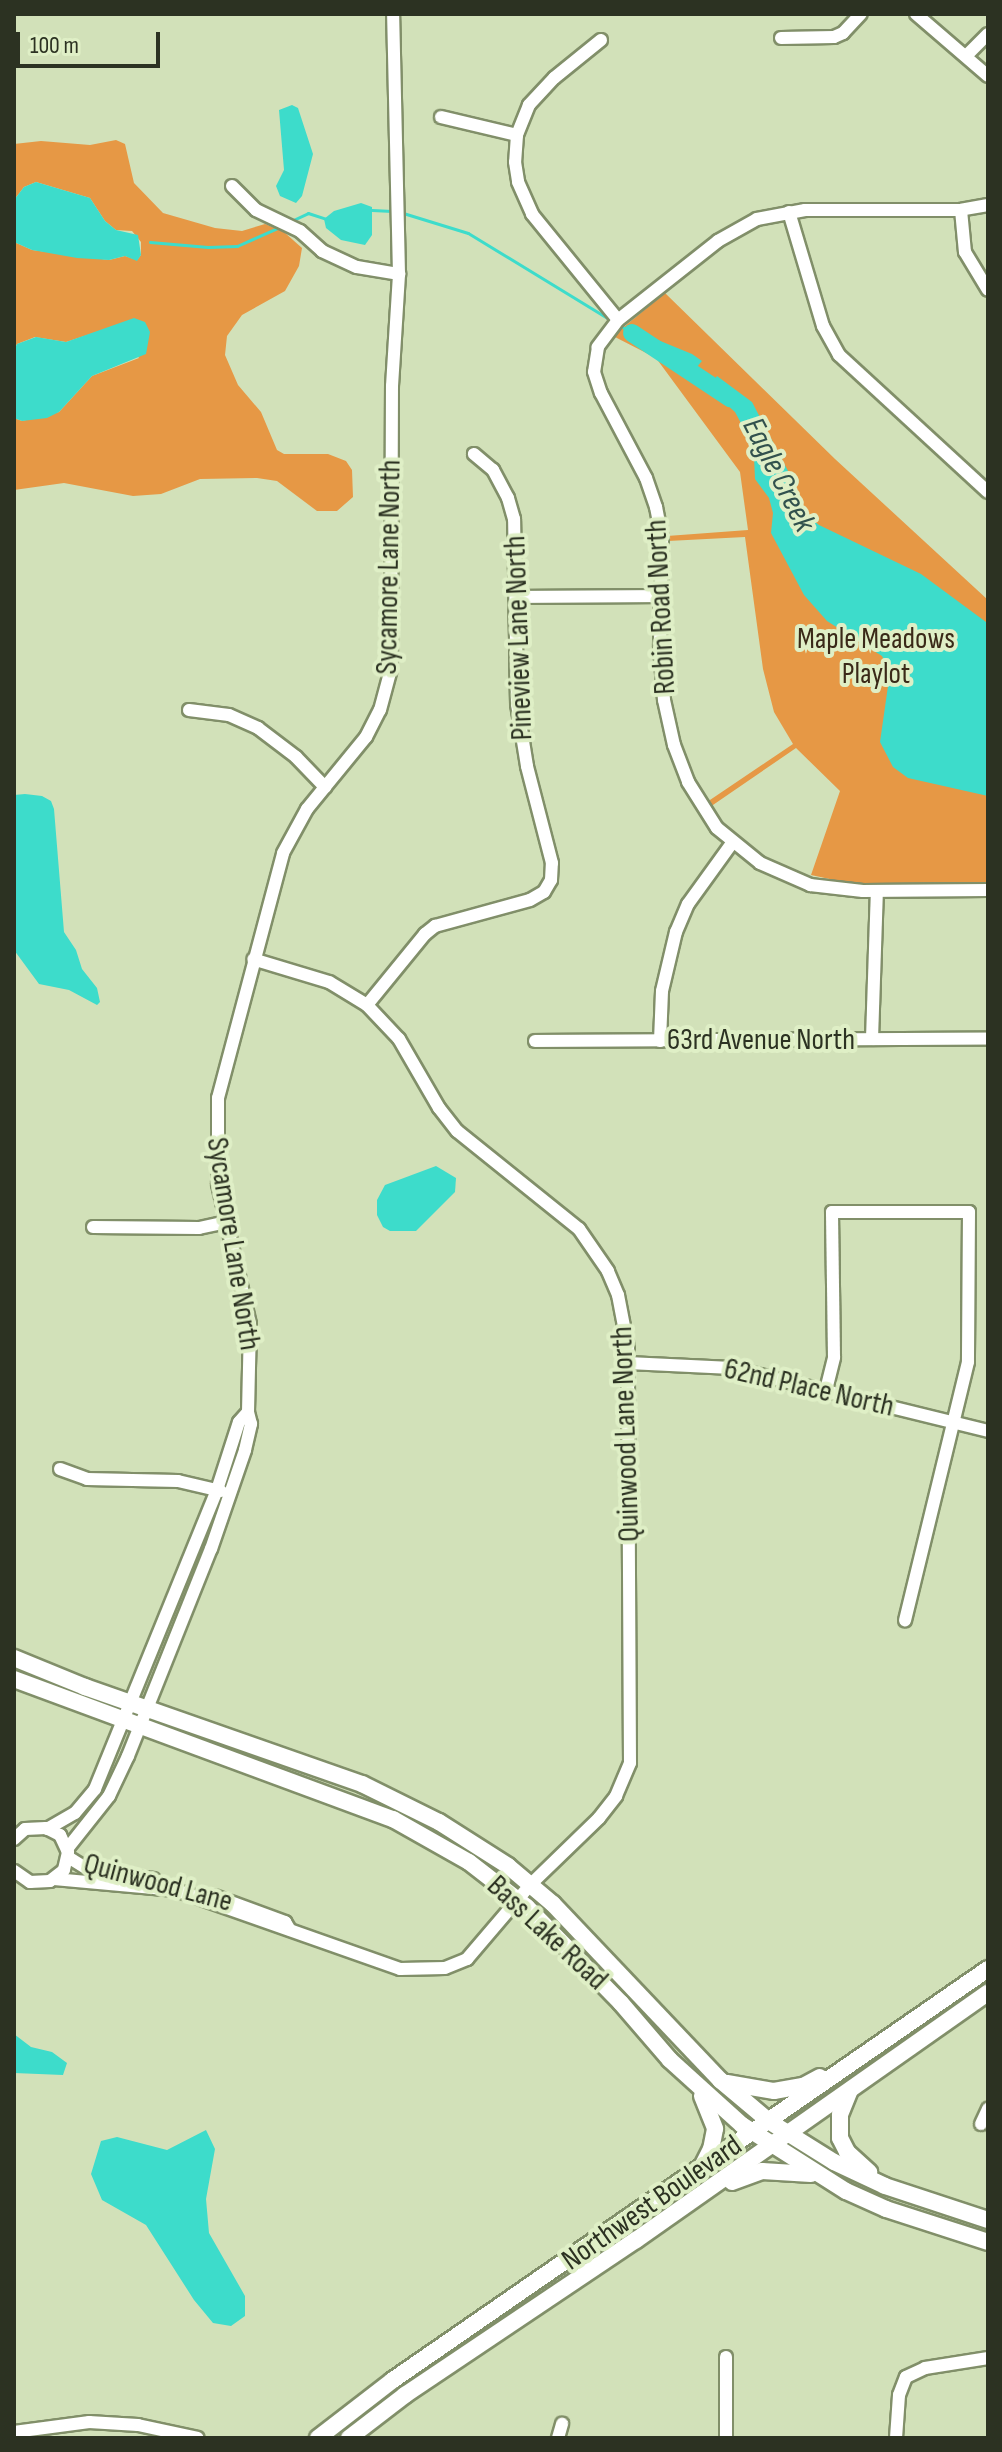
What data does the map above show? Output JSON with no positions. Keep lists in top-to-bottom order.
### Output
{
  "streets": {
    "main road": ["Bass Lake Road", "Northwest Boulevard"],
    "street": [
      "Sycamore Lane North",
      "Robin Road North",
      "Pineview Lane North",
      "63rd Avenue North",
      "62nd Place North",
      "Quinwood Lane North",
      "Quinwood Lane"
    ]
  },
  "crossings": [
    ["Sycamore Lane North", "Quinwood Lane North"],
    ["Sycamore Lane North", "Bass Lake Road"],
    ["Pineview Lane North", "Quinwood Lane North"],
    ["62nd Place North", "Quinwood Lane North"],
    ["Quinwood Lane North", "Quinwood Lane"],
    ["Quinwood Lane North", "Bass Lake Road"],
    ["Quinwood Lane", "Bass Lake Road"],
    ["Bass Lake Road", "Northwest Boulevard"]
  ],
  "water": ["Eagle Creek"],
  "parks": ["Maple Meadows Playlot"],
  "scale_bar": "100 m"
}
